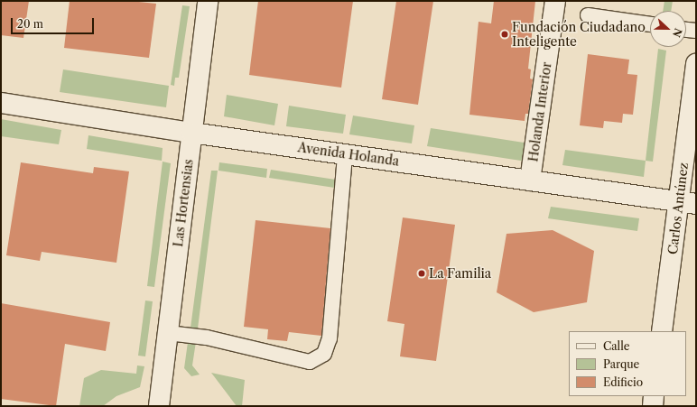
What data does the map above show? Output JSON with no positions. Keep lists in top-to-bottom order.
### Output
{
  "streets": {
    "street": [
      "Holanda Interior",
      "Avenida Holanda",
      "Las Hortensias",
      "Carlos Antúnez"
    ]
  },
  "crossings": [
    ["Holanda Interior", "Avenida Holanda"],
    ["Avenida Holanda", "Las Hortensias"],
    ["Avenida Holanda", "Carlos Antúnez"]
  ],
  "places": ["Fundación Ciudadano Inteligente", "La Familia"],
  "legend": ["Calle", "Parque", "Edificio"],
  "scale_bar": "20 m",
  "north": "right"
}
